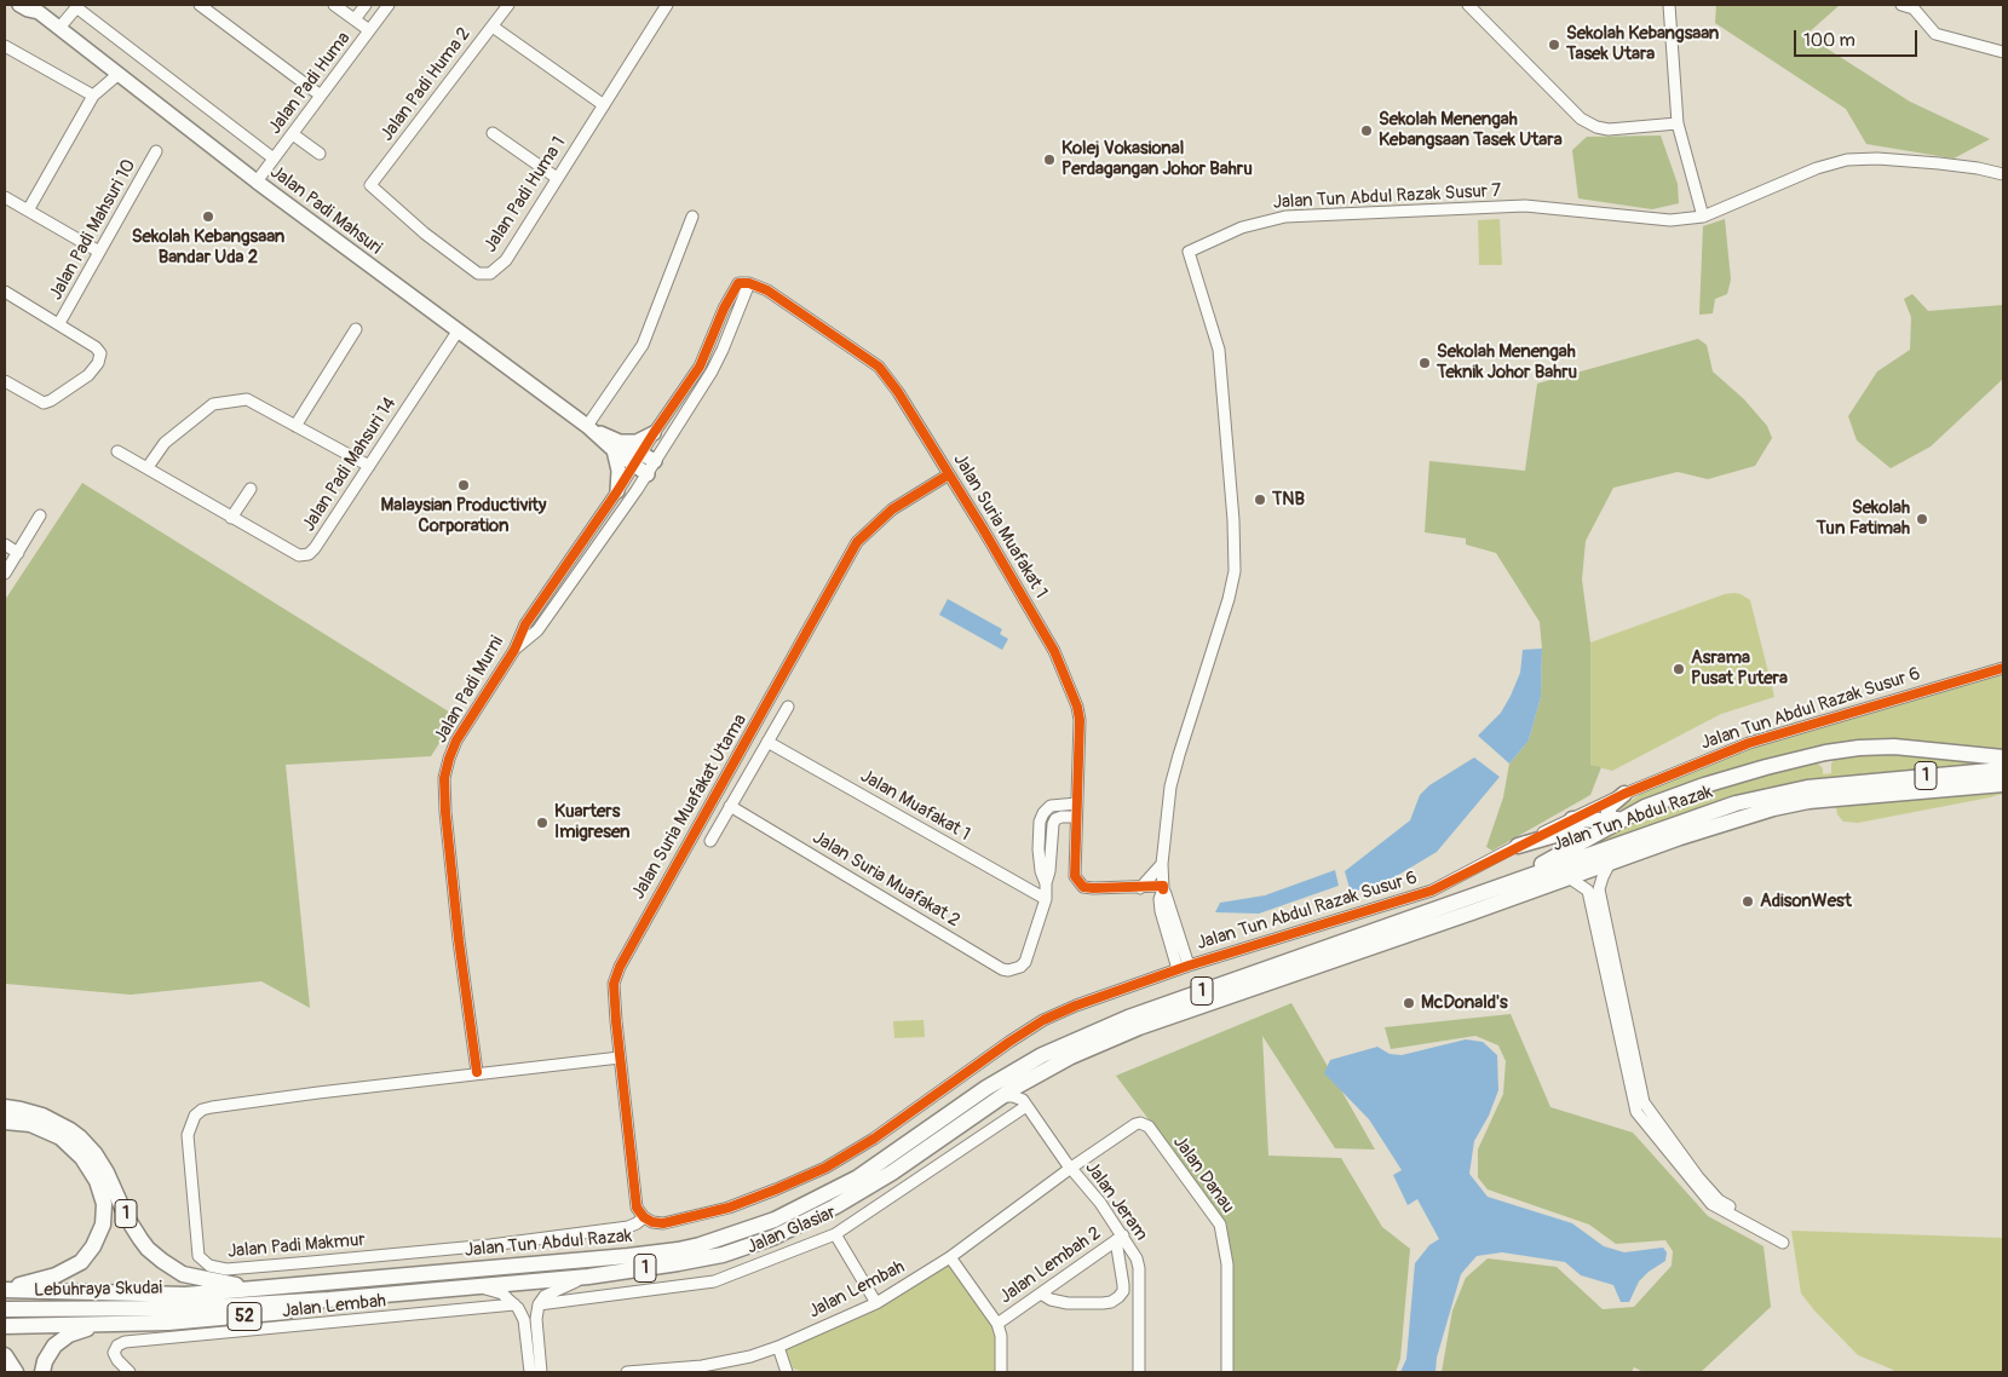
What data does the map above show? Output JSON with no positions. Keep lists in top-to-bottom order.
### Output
{
  "streets": {
    "highway": [
      "1",
      "Jalan Tun Abdul Razak",
      "Lebuhraya Skudai",
      "52"
    ],
    "main road": ["Jalan Padi Mahsuri"],
    "street": [
      "Jalan Padi Huma",
      "Jalan Padi Huma 2",
      "Jalan Padi Huma 1",
      "Jalan Tun Abdul Razak Susur 7",
      "Jalan Padi Mahsuri 10",
      "Jalan Padi Mahsuri 14",
      "Jalan Suria Muafakat 1",
      "Jalan Padi Murni",
      "Jalan Tun Abdul Razak Susur 6",
      "Jalan Muafakat 1",
      "Jalan Suria Muafakat Utama",
      "Jalan Suria Muafakat 2",
      "Jalan Danau",
      "Jalan Jeram",
      "Jalan Glasiar",
      "Jalan Padi Makmur",
      "Jalan Lembah 2",
      "Jalan Lembah"
    ]
  },
  "crossings": [
    ["Jalan Padi Huma", "Jalan Padi Mahsuri"],
    ["Jalan Padi Huma 2", "Jalan Padi Huma 1"],
    ["Jalan Tun Abdul Razak Susur 7", "Jalan Tun Abdul Razak Susur 6"],
    ["Jalan Padi Mahsuri", "Jalan Padi Mahsuri 14"],
    ["Jalan Padi Mahsuri", "Jalan Padi Murni"],
    ["Jalan Suria Muafakat 1", "Jalan Padi Murni"],
    ["Jalan Suria Muafakat 1", "Jalan Suria Muafakat Utama"],
    ["Jalan Padi Murni", "Jalan Padi Makmur"],
    ["Jalan Tun Abdul Razak Susur 6", "Jalan Suria Muafakat Utama"],
    ["Jalan Tun Abdul Razak Susur 6", "Jalan Padi Makmur"],
    ["Jalan Muafakat 1", "Jalan Suria Muafakat 2"],
    ["Jalan Suria Muafakat Utama", "Jalan Padi Makmur"],
    ["Jalan Tun Abdul Razak", "Lebuhraya Skudai"],
    ["Jalan Tun Abdul Razak", "52"],
    ["Jalan Danau", "Jalan Jeram"],
    ["Jalan Danau", "Jalan Lembah"],
    ["Jalan Jeram", "Jalan Glasiar"],
    ["Jalan Jeram", "Jalan Lembah 2"],
    ["Jalan Jeram", "Jalan Lembah"],
    ["Lebuhraya Skudai", "52"]
  ],
  "places": [
    "Sekolah Kebangsaan Tasek Utara",
    "Sekolah Menengah Kebangsaan Tasek Utara",
    "Kolej Vokasional Perdagangan Johor Bahru",
    "Sekolah Kebangsaan Bandar Uda 2",
    "Sekolah Menengah Teknik Johor Bahru",
    "Malaysian Productivity Corporation",
    "TNB",
    "Sekolah Tun Fatimah",
    "Asrama Pusat Putera",
    "Kuarters Imigresen",
    "AdisonWest",
    "McDonald's"
  ],
  "scale_bar": "100 m"
}
